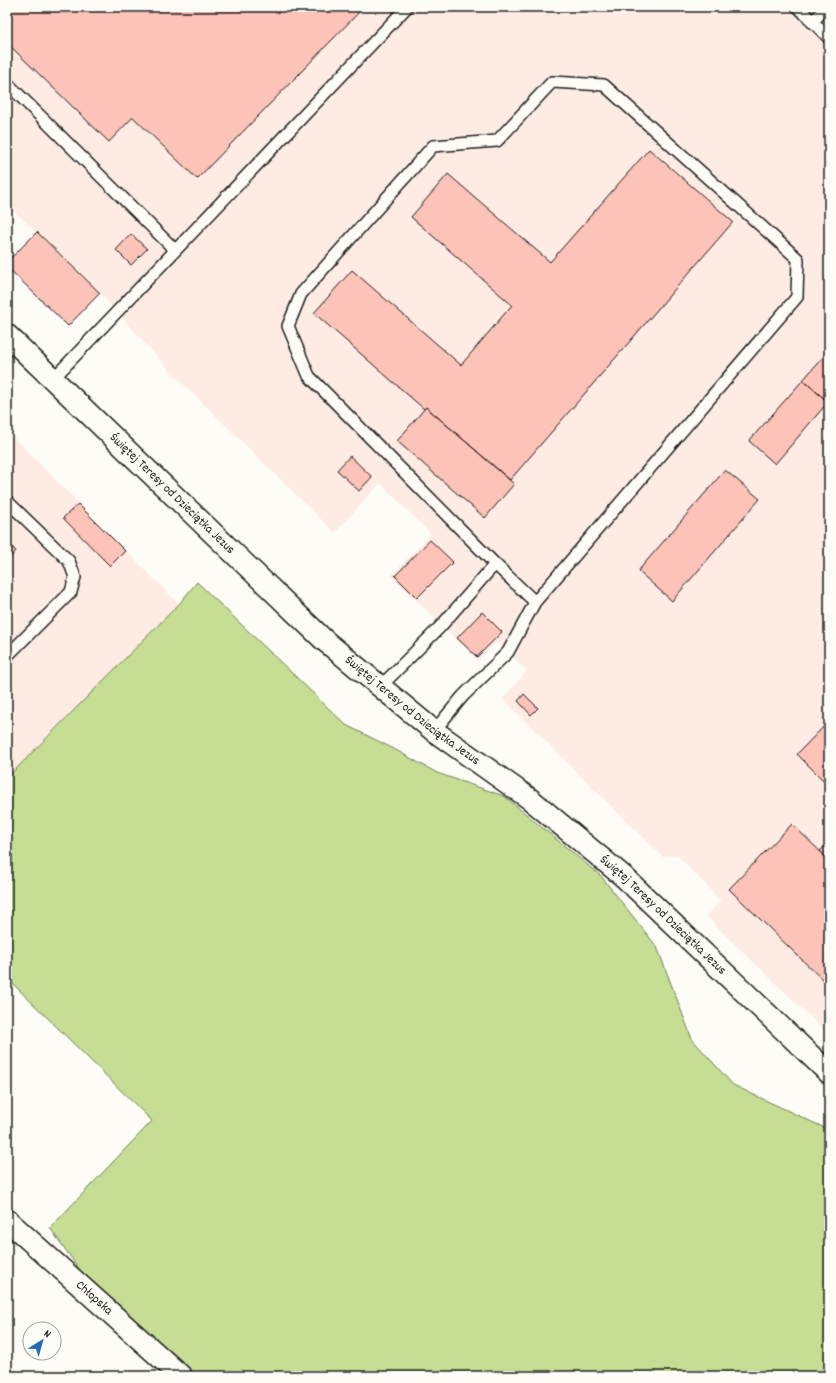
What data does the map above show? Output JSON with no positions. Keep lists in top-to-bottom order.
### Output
{
  "streets": {
    "street": ["Świętej Teresy od Dzieciątka Jezus", "Chłopska"]
  },
  "north": "top right"
}
